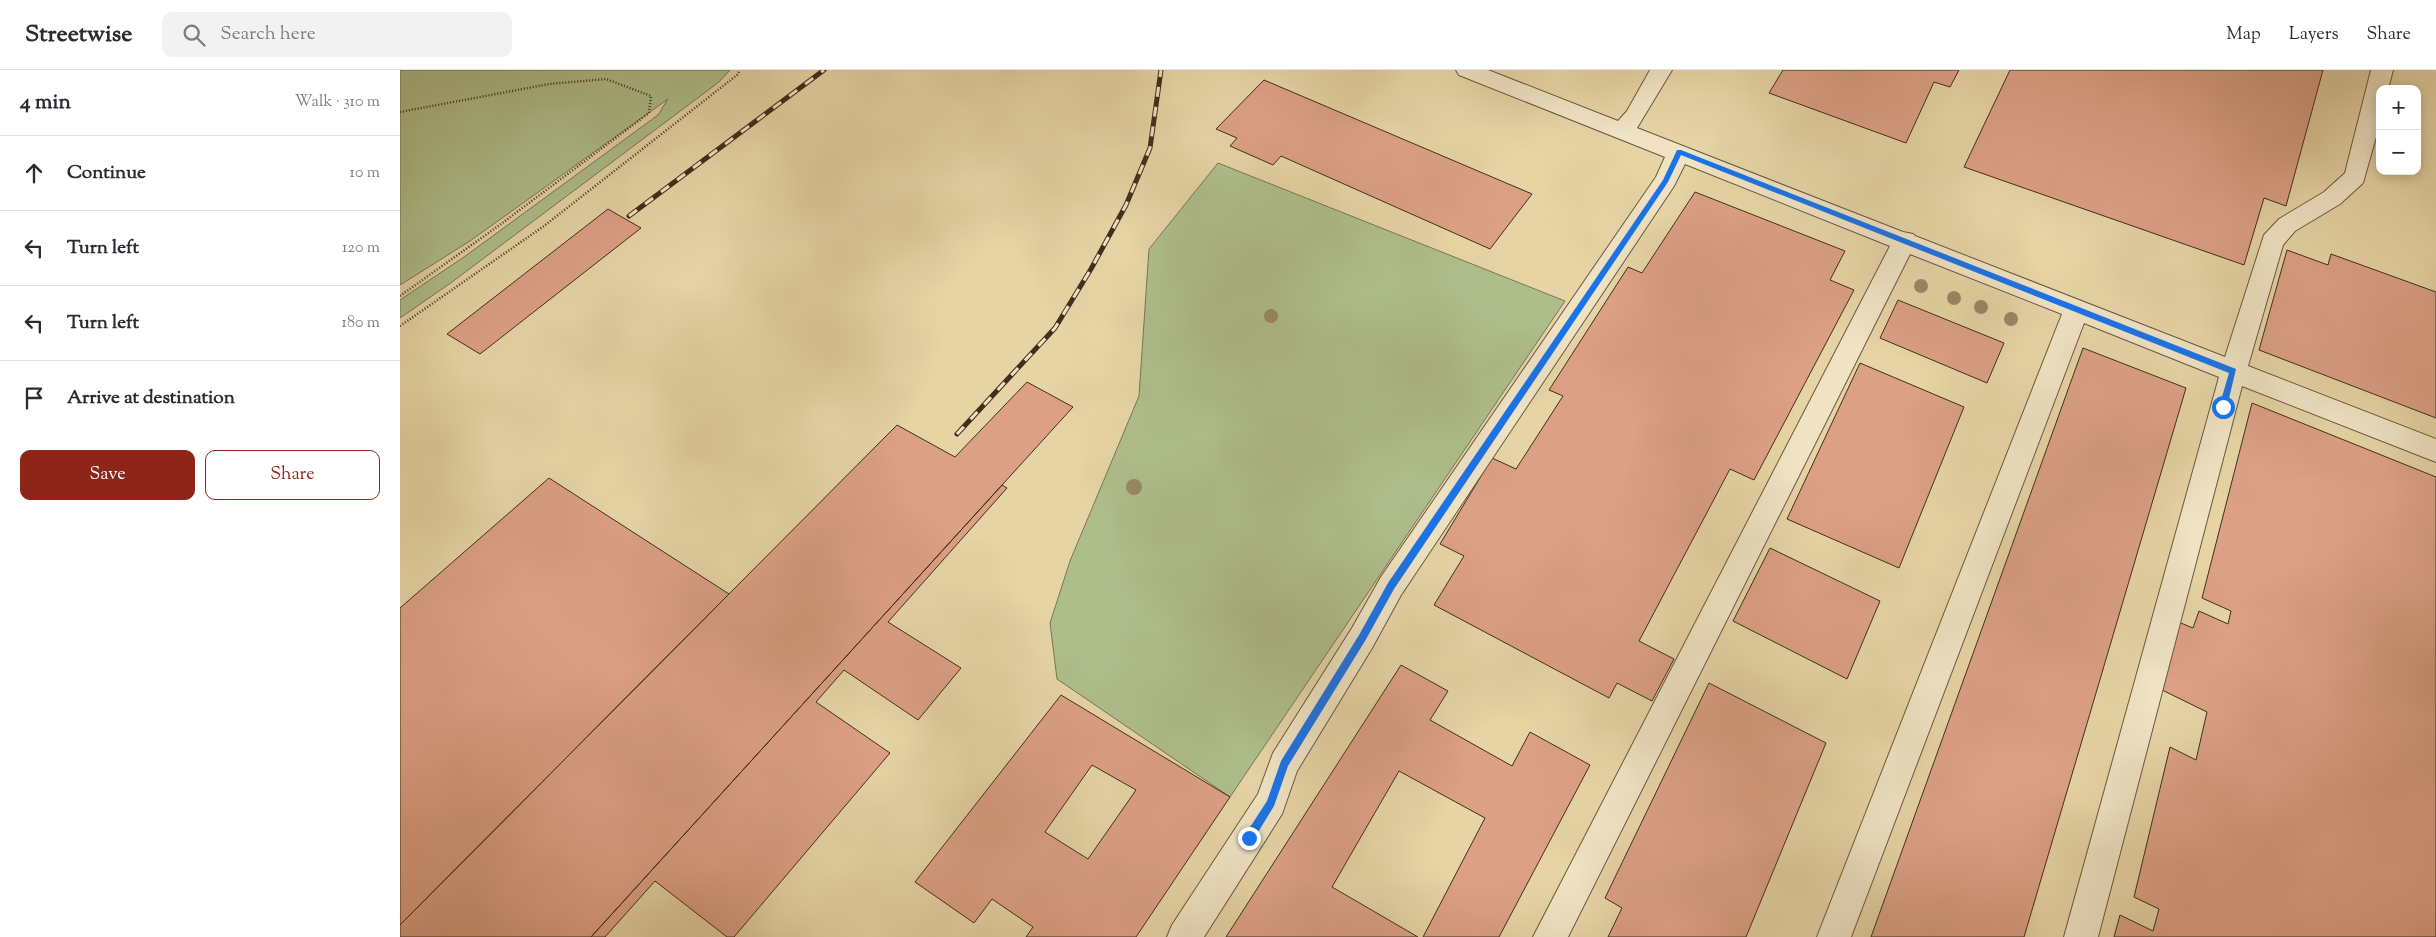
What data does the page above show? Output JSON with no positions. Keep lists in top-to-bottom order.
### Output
{
  "page": {
    "header": "Streetwise",
    "search": "Search here",
    "nav": ["Map", "Layers", "Share"],
    "heading": ["4 min", "Walk · 310 m"],
    "map_buttons": ["+", "−"],
    "list": [
      ["Continue", "10 m"],
      ["Turn left", "120 m"],
      ["Turn left", "180 m"],
      "Arrive at destination"
    ],
    "buttons": ["Save", "Share"]
  }
}
